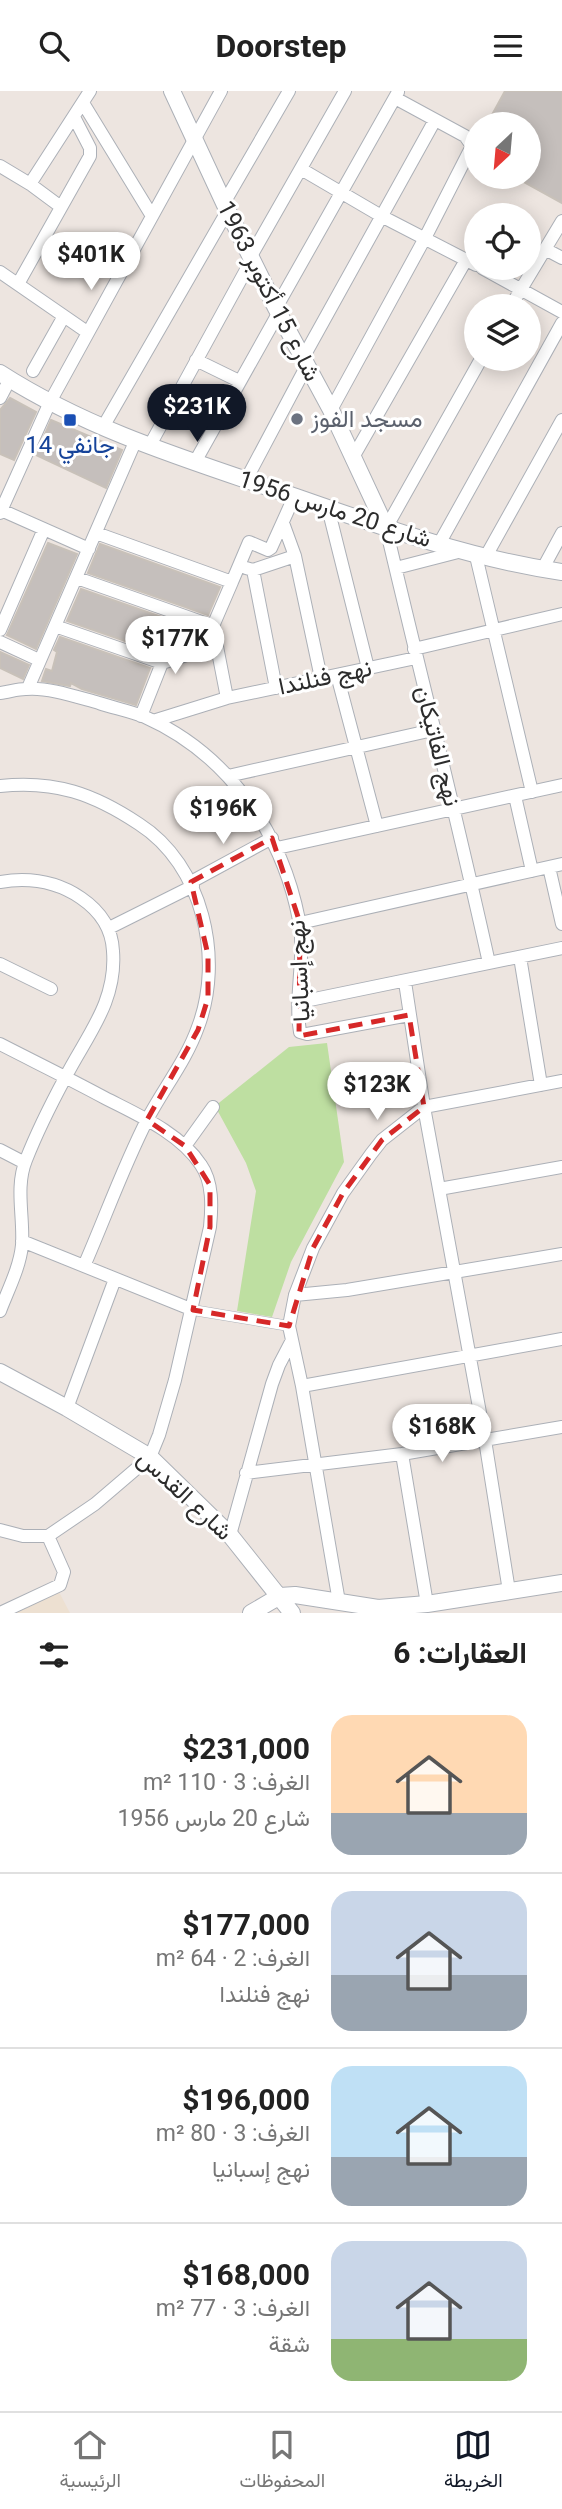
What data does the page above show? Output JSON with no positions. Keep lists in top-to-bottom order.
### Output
{
  "streets": {
    "street": [
      "شارع 15 أكتوبر 1963",
      "شارع 20 مارس 1956",
      "نهج فنلندا",
      "نهج الفاتيكان",
      "نهج إسبانيا",
      "شارع القدس"
    ]
  },
  "crossings": [
    ["شارع 15 أكتوبر 1963", "شارع 20 مارس 1956"],
    ["شارع 15 أكتوبر 1963", "نهج الفاتيكان"],
    ["شارع 20 مارس 1956", "نهج الفاتيكان"],
    ["نهج فنلندا", "نهج الفاتيكان"],
    ["نهج فنلندا", "نهج إسبانيا"]
  ],
  "places": {
    "other": ["مسجد الفوز"],
    "transit": ["14 جانفي"]
  },
  "north": "bottom left",
  "page": {
    "header": "Doorstep",
    "price": [
      "$401K",
      "$231K",
      "$177K",
      "$196K",
      "$123K",
      "$168K"
    ],
    "heading": "العقارات: 6",
    "list": [
      {
        "name": "$231,000",
        "note": "الغرف: 3 · 110 m² · شارع 20 مارس 1956"
      },
      {
        "name": "$177,000",
        "note": "الغرف: 2 · 64 m² · نهج فنلندا"
      },
      {
        "name": "$196,000",
        "note": "الغرف: 3 · 80 m² · نهج إسبانيا"
      },
      {
        "name": "$168,000",
        "note": "الغرف: 3 · 77 m² · شقة"
      }
    ],
    "tabs": ["الخريطة", "المحفوظات", "الرئيسية"]
  }
}
